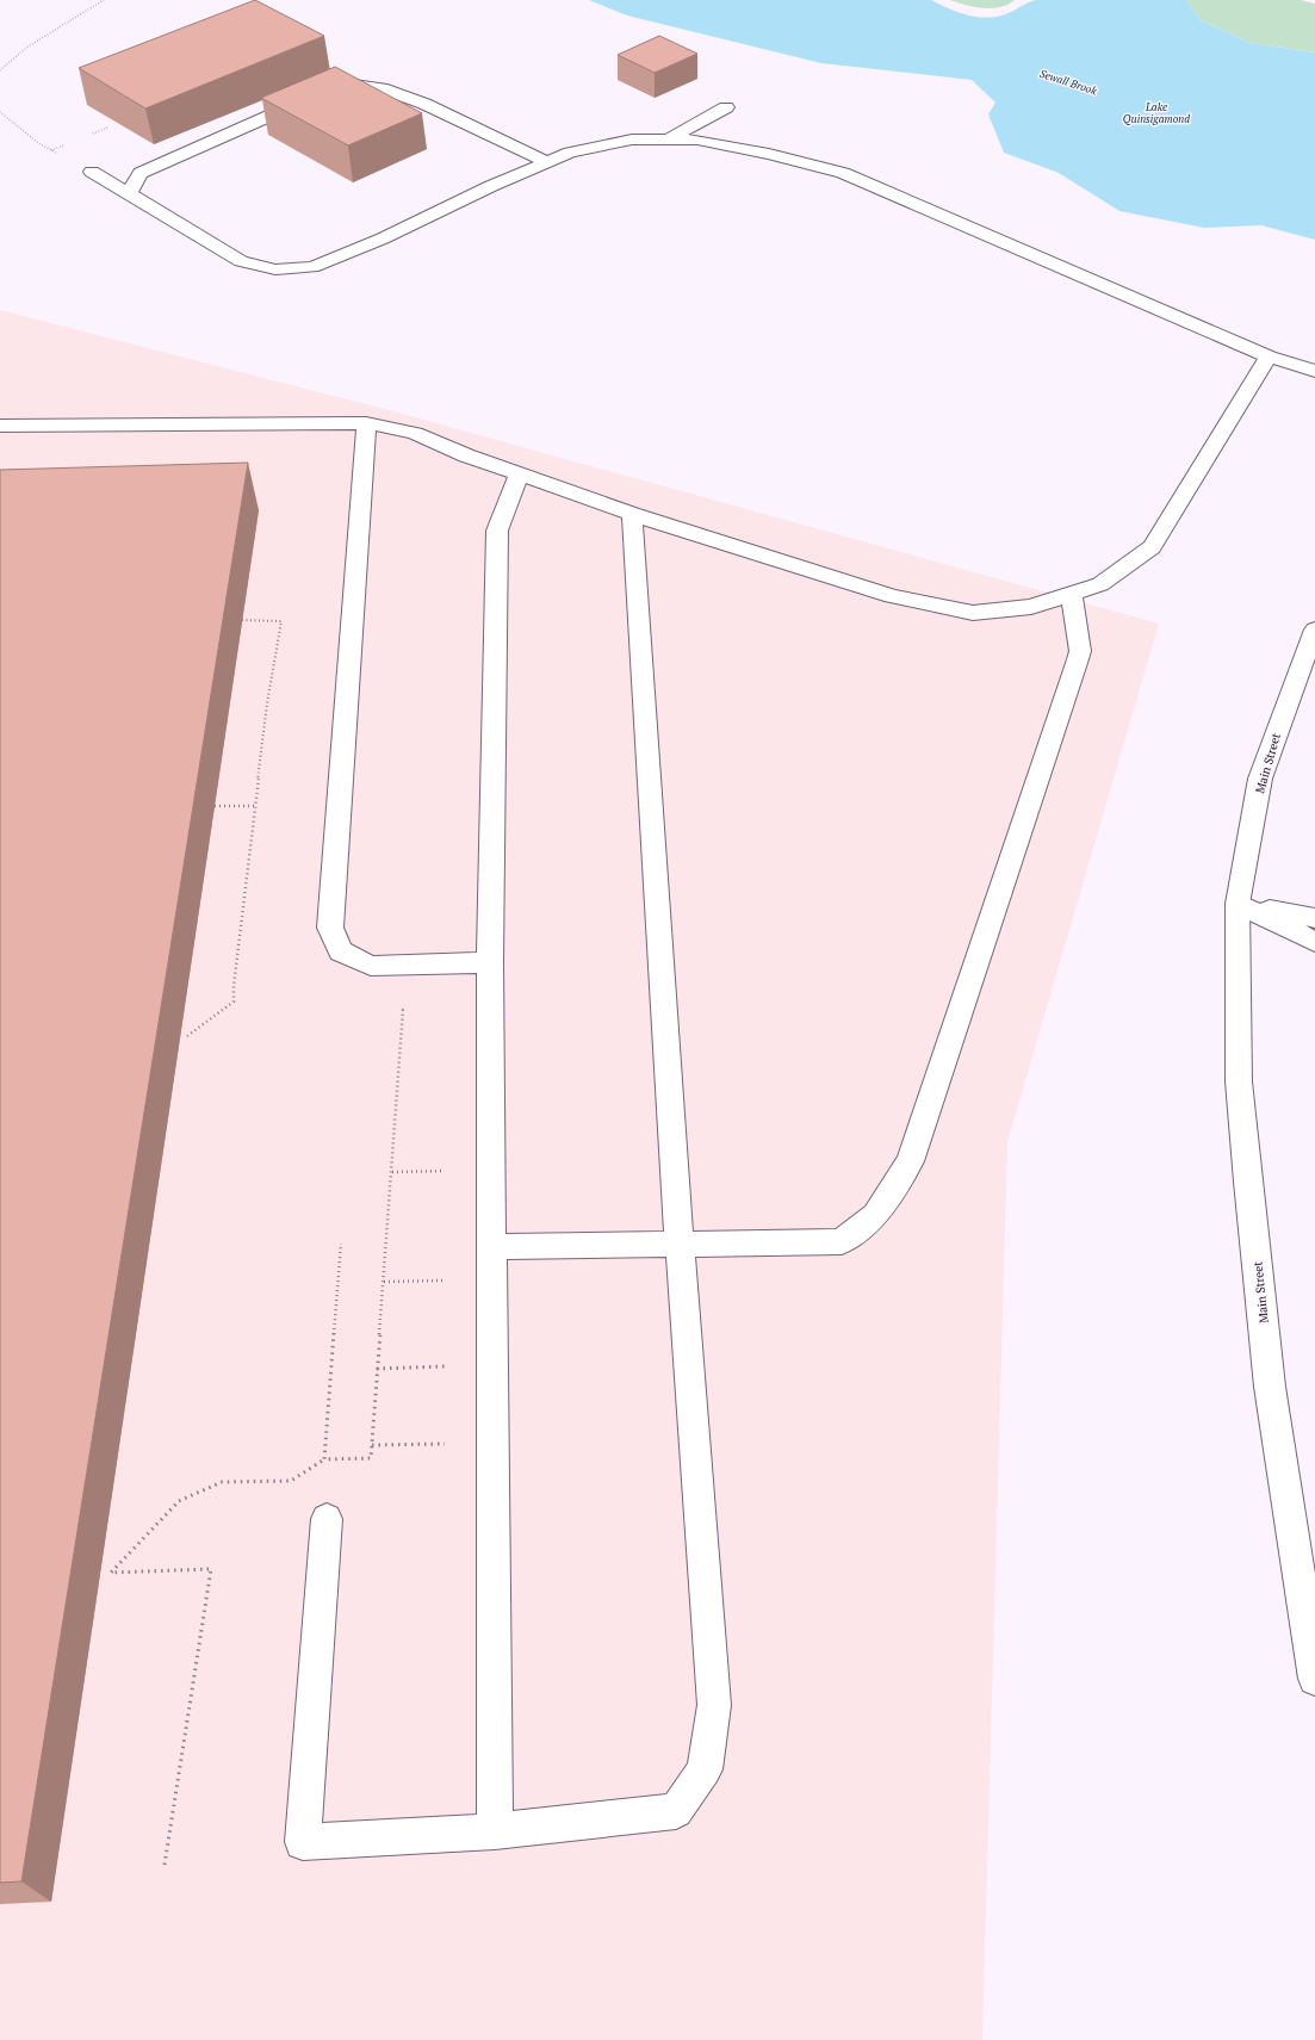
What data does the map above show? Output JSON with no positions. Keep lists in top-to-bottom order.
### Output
{
  "streets": {
    "main road": ["Main Street"]
  },
  "water": ["Sewall Brook", "Lake Quinsigamond"]
}
